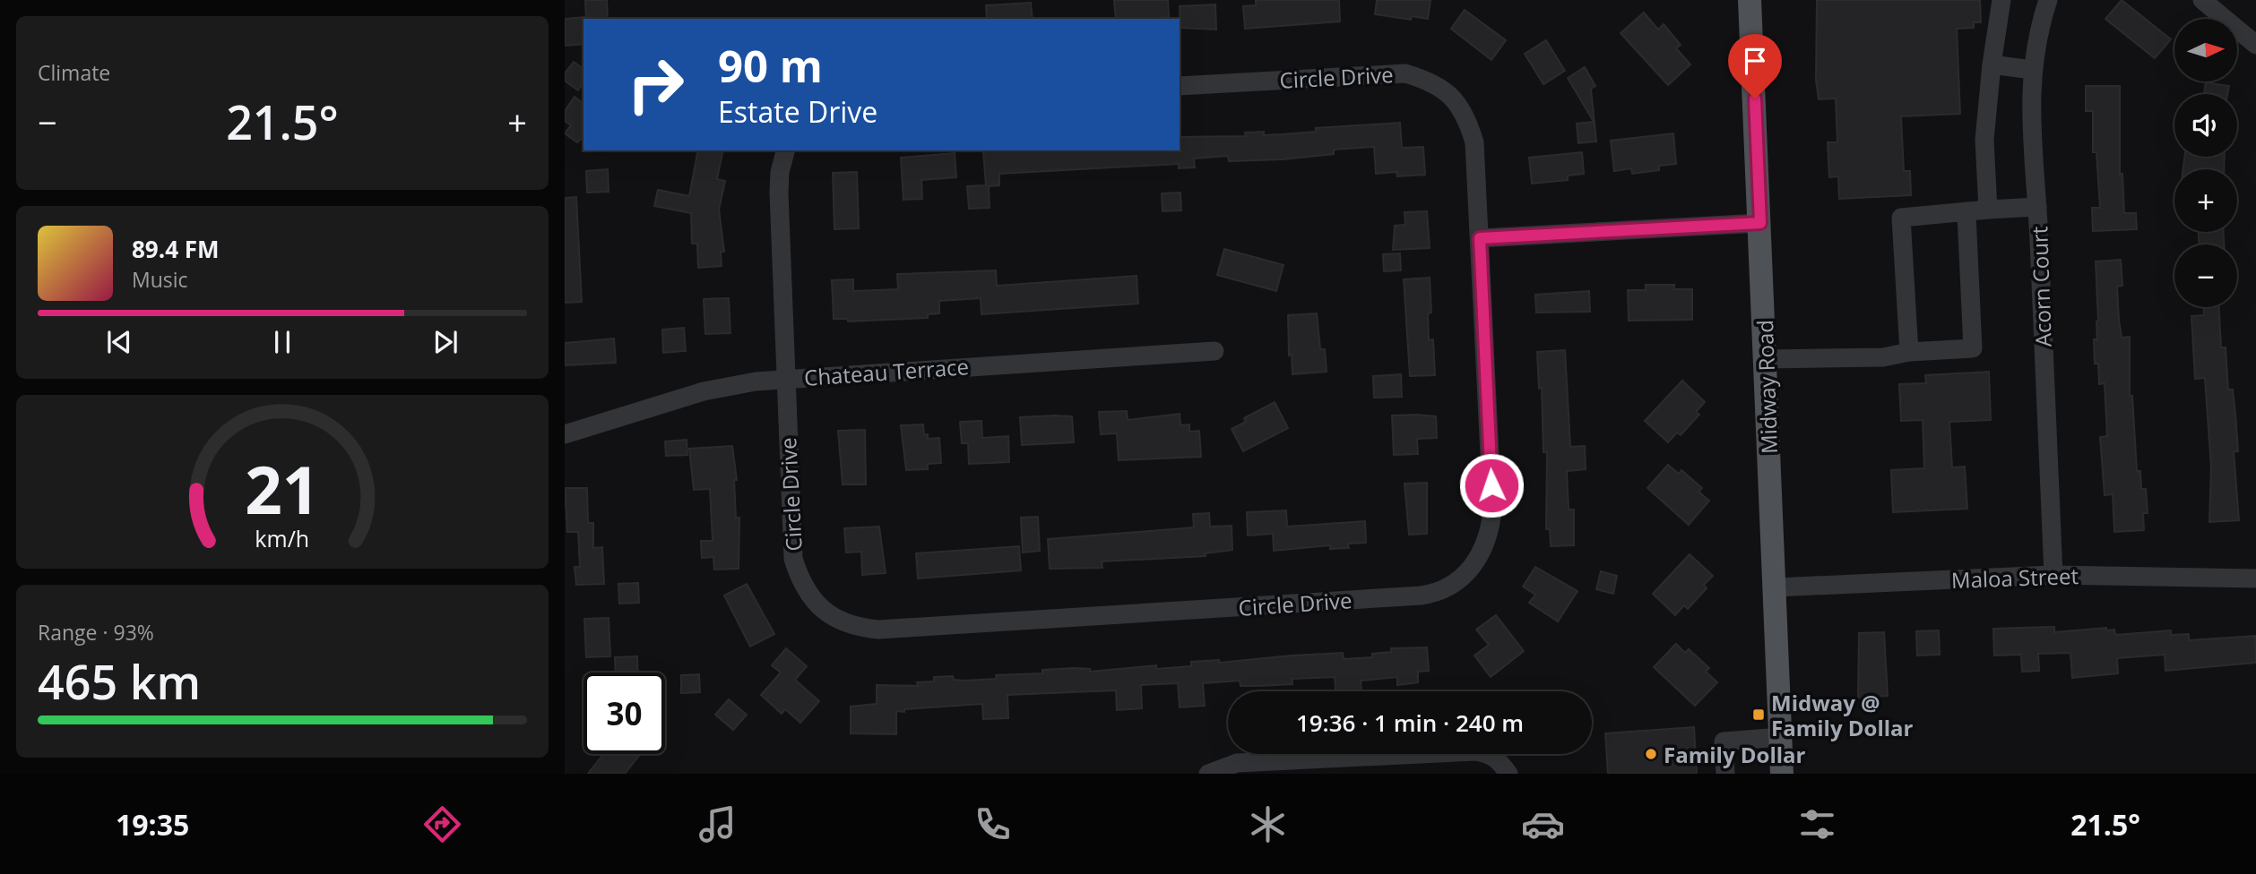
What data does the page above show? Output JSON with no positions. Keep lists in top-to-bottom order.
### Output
{
  "streets": {
    "main road": ["Midway Road"],
    "street": [
      "Circle Drive",
      "Acorn Court",
      "Chateau Terrace",
      "Maloa Street"
    ]
  },
  "crossings": [
    ["Circle Drive", "Chateau Terrace"],
    ["Acorn Court", "Maloa Street"],
    ["Midway Road", "Maloa Street"]
  ],
  "places": {
    "transit": ["Midway @ Family Dollar"],
    "other": ["Family Dollar"]
  },
  "north": "right",
  "page": {
    "tile": [
      "Climate",
      ["Range · 93%", "465 km"]
    ],
    "map_buttons": ["+", "−"],
    "turn": ["90 m", "Estate Drive"],
    "heat": ["−", "21.5°", "+"],
    "song": ["89.4 FM", "Music"],
    "limit": "30",
    "trip": "19:36 · 1 min · 240 m",
    "tabs": ["19:35", "21.5°"],
    "gauge": ["21", "km/h"]
  }
}
